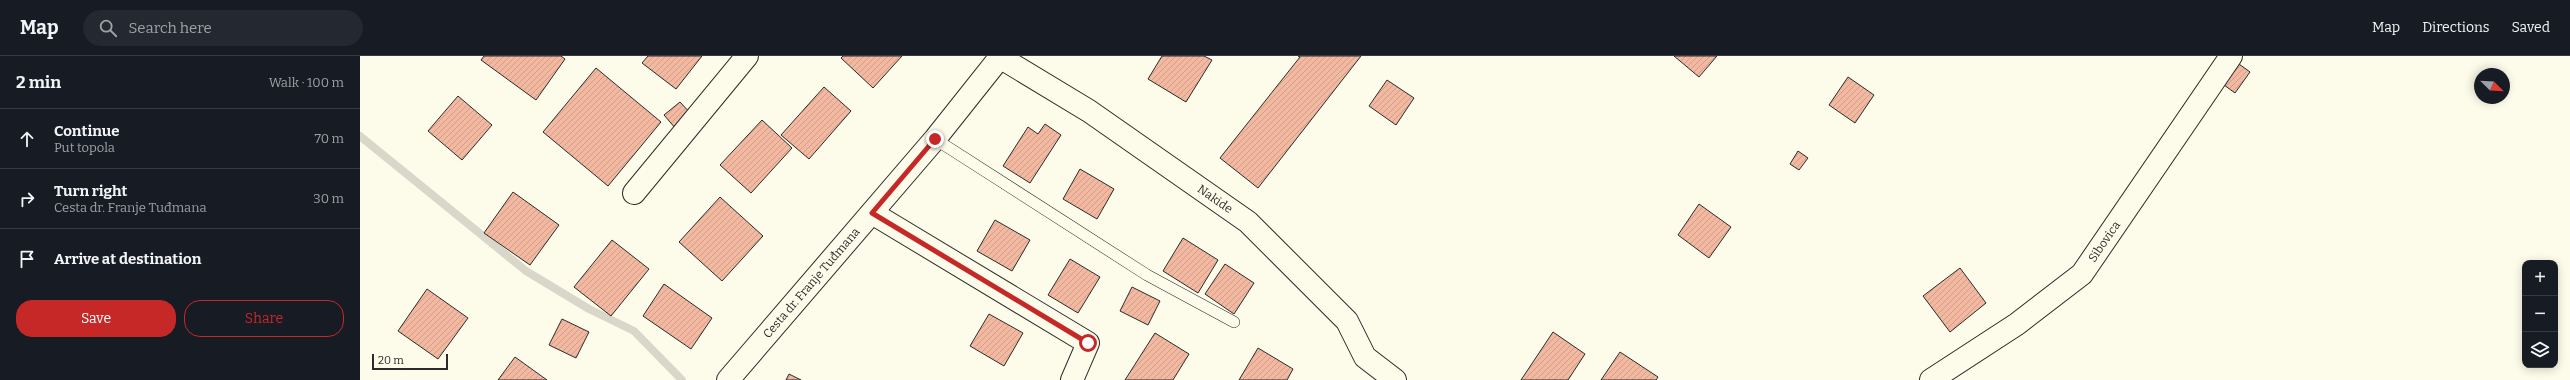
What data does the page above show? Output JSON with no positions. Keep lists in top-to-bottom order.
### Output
{
  "streets": {
    "street": ["Nakide", "Sibovica", "Cesta dr. Franje Tuđmana"]
  },
  "crossings": [
    ["Nakide", "Cesta dr. Franje Tuđmana"]
  ],
  "scale_bar": "20 m",
  "north": "bottom right",
  "page": {
    "header": "Map",
    "search": "Search here",
    "nav": ["Map", "Directions", "Saved"],
    "heading": ["2 min", "Walk · 100 m"],
    "list": [
      ["Continue", "Put topola", "70 m"],
      ["Turn right", "Cesta dr. Franje Tuđmana", "30 m"],
      "Arrive at destination"
    ],
    "map_buttons": ["+", "−"],
    "buttons": ["Save", "Share"],
    "scale": "20 m"
  }
}
